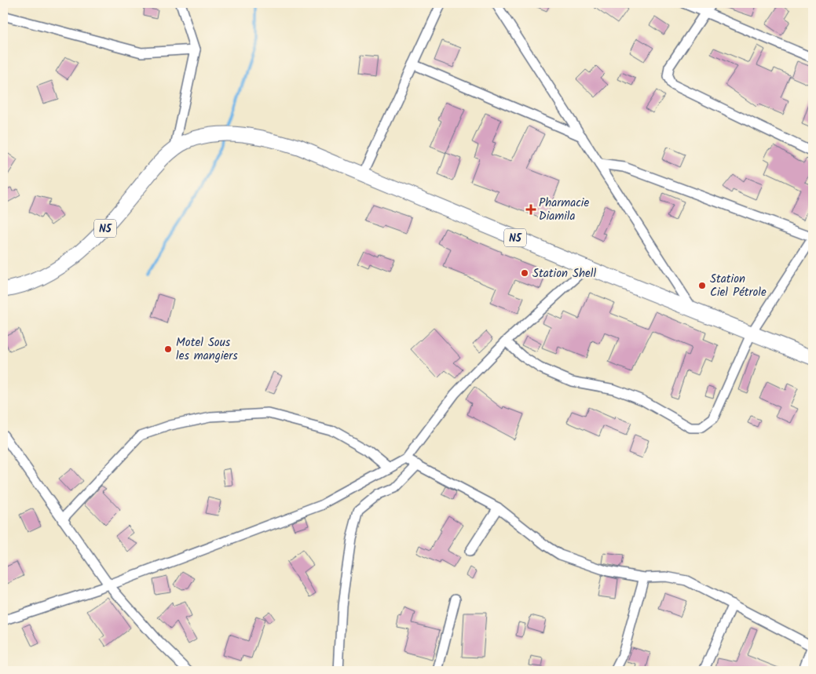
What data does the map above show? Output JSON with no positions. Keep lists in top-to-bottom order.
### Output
{
  "streets": {
    "highway": ["N5"]
  },
  "places": {
    "health": ["Pharmacie Diamila"],
    "other": ["Station Shell", "Station Ciel Pétrole", "Motel Sous les mangiers"]
  }
}
